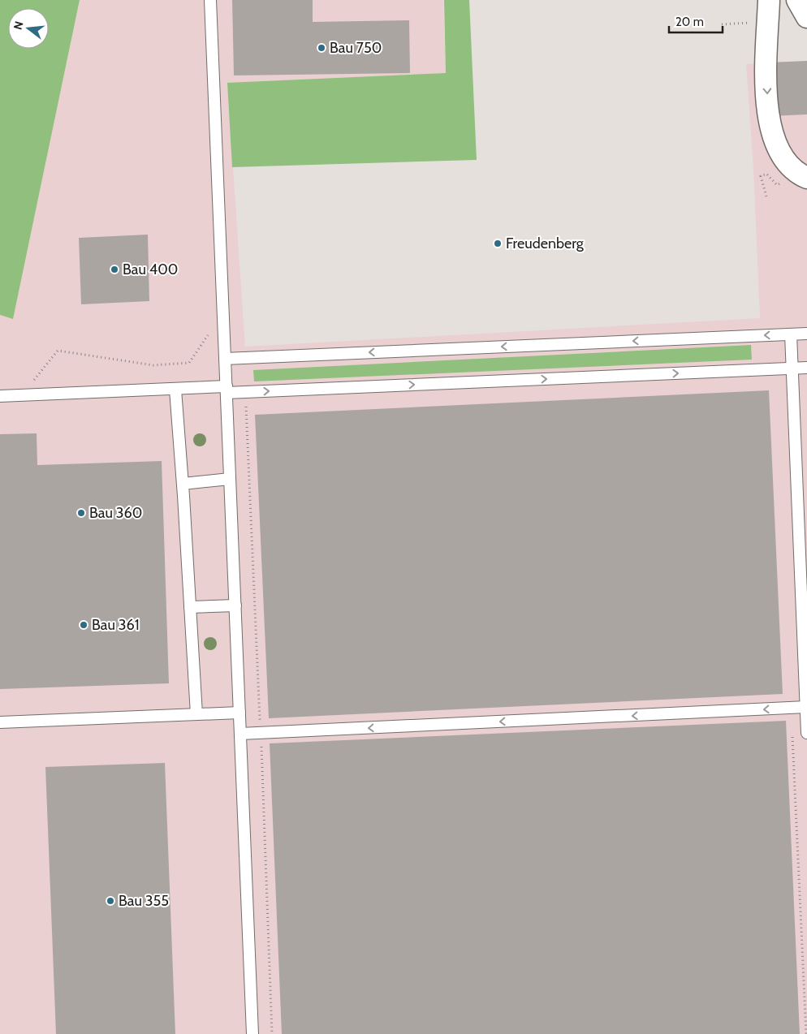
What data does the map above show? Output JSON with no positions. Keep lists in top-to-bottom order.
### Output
{
  "places": [
    "Bau 750",
    "Freudenberg",
    "Bau 400",
    "Bau 360",
    "Bau 361",
    "Bau 355"
  ],
  "scale_bar": "20 m",
  "north": "left"
}
